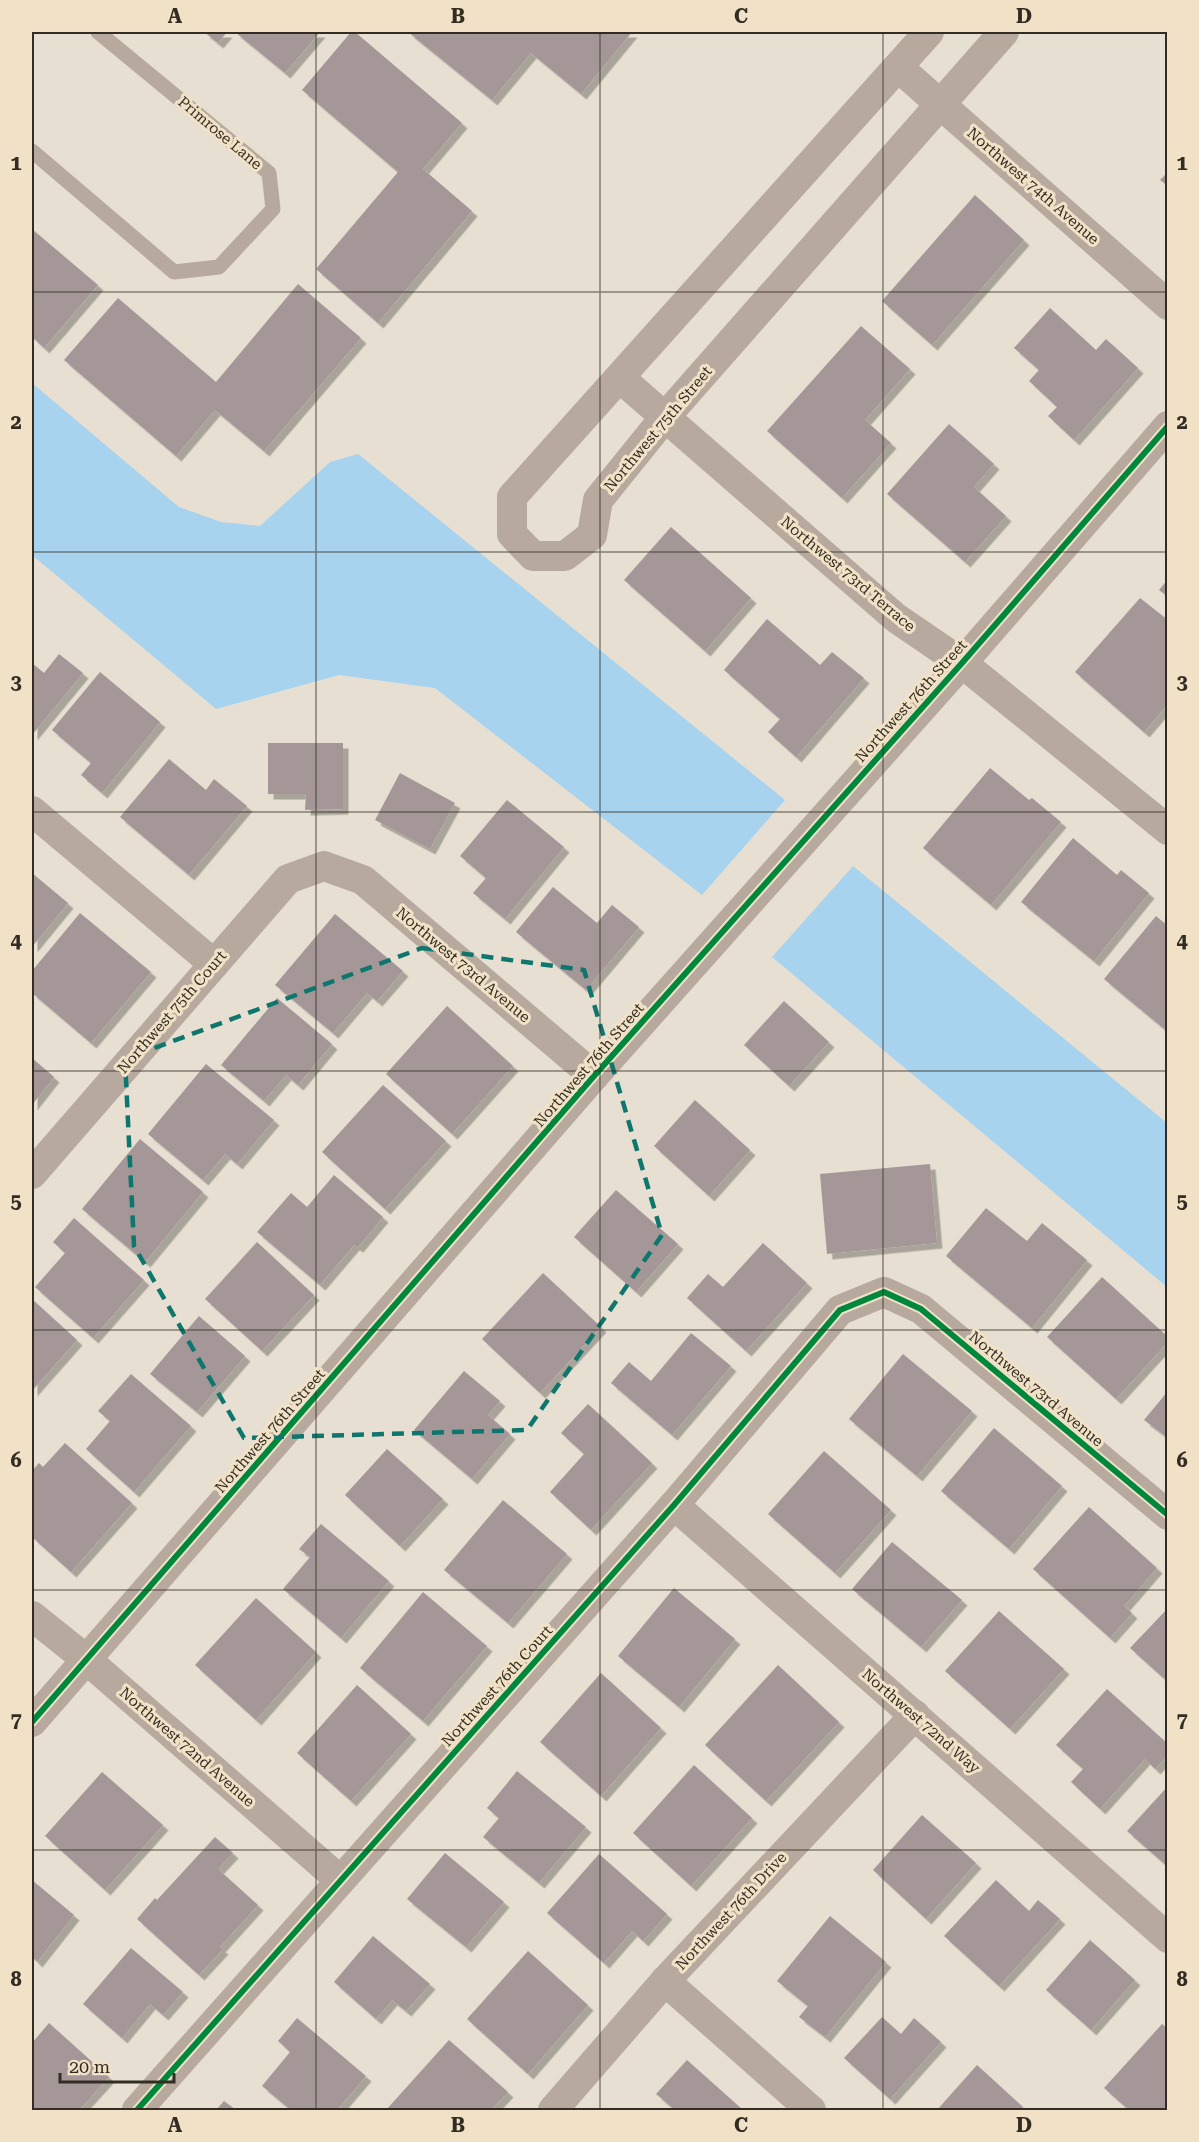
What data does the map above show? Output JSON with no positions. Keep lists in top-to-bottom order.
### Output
{
  "streets": {
    "street": [
      "Northwest 74th Avenue",
      "Northwest 75th Street",
      "Northwest 73rd Terrace",
      "Northwest 76th Street",
      "Northwest 73rd Avenue",
      "Northwest 75th Court",
      "Northwest 76th Court",
      "Northwest 72nd Way",
      "Northwest 72nd Avenue",
      "Northwest 76th Drive"
    ],
    "lane": ["Primrose Lane"]
  },
  "crossings": [
    ["Northwest 74th Avenue", "Northwest 75th Street"],
    ["Northwest 75th Street", "Northwest 73rd Terrace"],
    ["Northwest 73rd Terrace", "Northwest 76th Street"],
    ["Northwest 76th Street", "Northwest 73rd Avenue"],
    ["Northwest 76th Street", "Northwest 72nd Avenue"],
    ["Northwest 73rd Avenue", "Northwest 75th Court"],
    ["Northwest 73rd Avenue", "Northwest 76th Court"],
    ["Northwest 76th Court", "Northwest 72nd Way"],
    ["Northwest 76th Court", "Northwest 72nd Avenue"],
    ["Northwest 72nd Way", "Northwest 76th Drive"]
  ],
  "scale_bar": "20 m",
  "grid": {
    "columns": [
      "A",
      "B",
      "C",
      "D"
    ],
    "rows": [
      "1",
      "2",
      "3",
      "4",
      "5",
      "6",
      "7",
      "8"
    ]
  }
}
